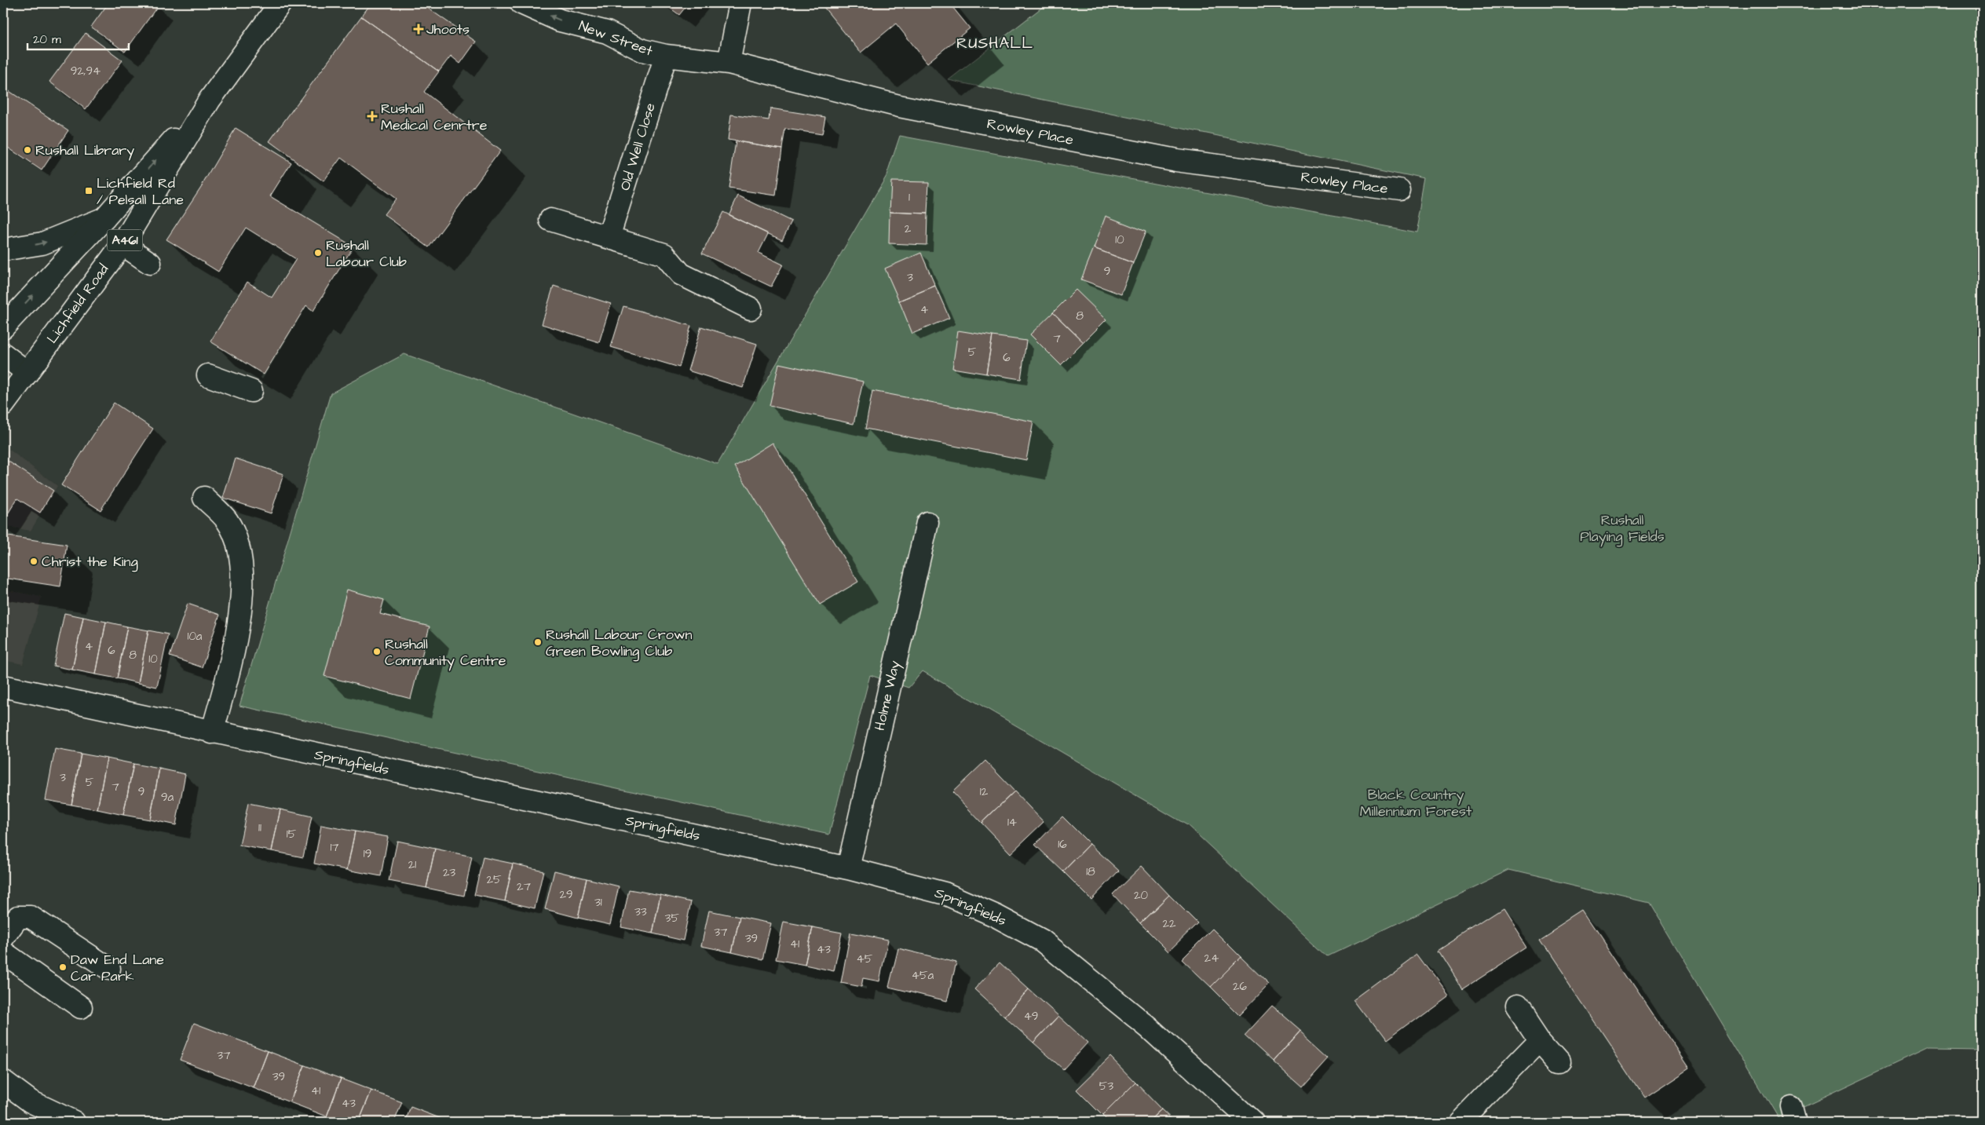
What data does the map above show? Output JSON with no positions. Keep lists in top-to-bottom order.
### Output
{
  "streets": {
    "main road": [
      "New Street",
      "Rowley Place",
      "Old Well Close",
      "A461",
      "Lichfield Road",
      "Holme Way",
      "Springfields"
    ]
  },
  "crossings": [
    ["New Street", "Rowley Place"],
    ["New Street", "Old Well Close"],
    ["Rowley Place", "Old Well Close"],
    ["Holme Way", "Springfields"]
  ],
  "districts": ["RUSHALL"],
  "parks": ["Rushall Playing Fields", "Black Country Millennium Forest"],
  "places": {
    "health": ["Jhoots", "Rushall Medical Cenrtre"],
    "other": [
      "Rushall Library",
      "Rushall Labour Club",
      "Christ the King",
      "Rushall Labour Crown Green Bowling Club",
      "Rushall Community Centre",
      "Daw End Lane Car Park"
    ],
    "transit": ["Lichfield Rd / Pelsall Lane"]
  },
  "house_numbers": [
    "92,94",
    "1",
    "2",
    "10",
    "9",
    "3",
    "4",
    "8",
    "7",
    "5",
    "6",
    "10a",
    "4",
    "6",
    "8",
    "10",
    "3",
    "5",
    "7",
    "9",
    "12",
    "9a",
    "14",
    "11",
    "15",
    "16",
    "17",
    "19",
    "21",
    "18",
    "23",
    "25",
    "27",
    "29",
    "20",
    "31",
    "33",
    "35",
    "22",
    "37",
    "39",
    "41",
    "43",
    "24",
    "45",
    "45a",
    "26",
    "49",
    "37",
    "39",
    "53",
    "41",
    "43"
  ],
  "scale_bar": "20 m"
}
